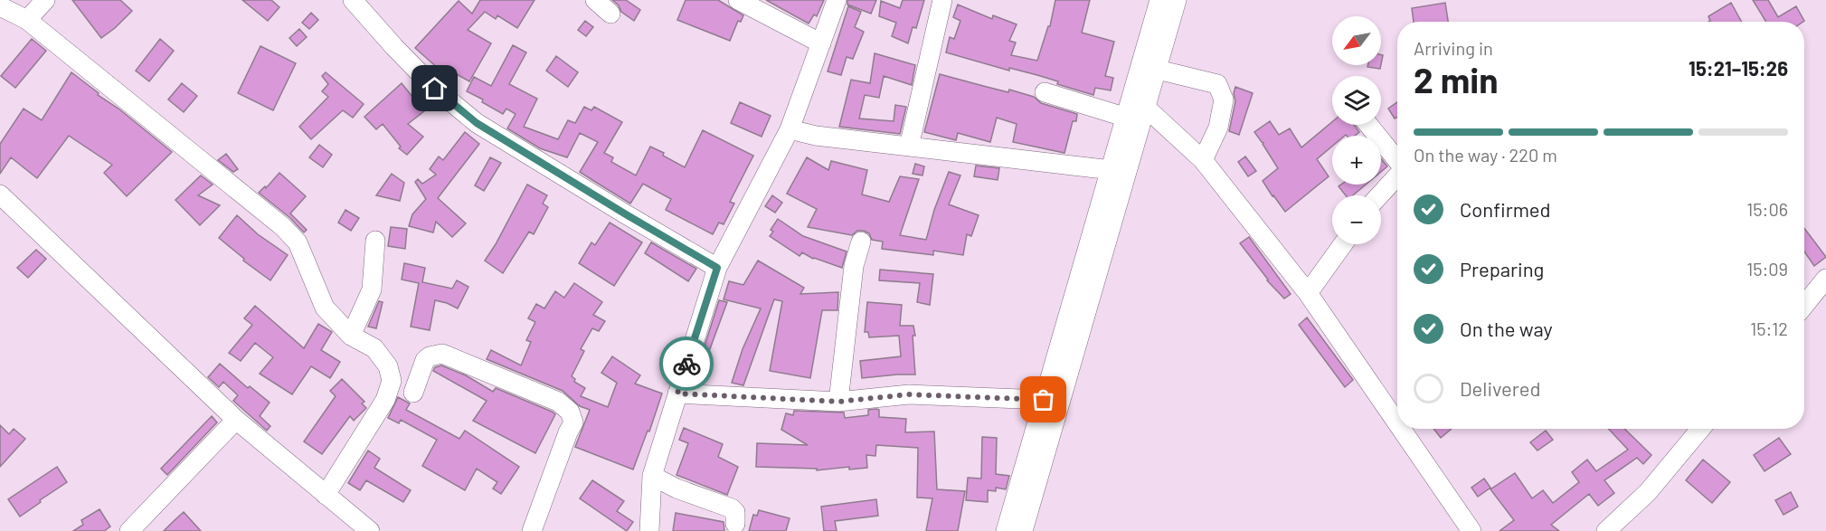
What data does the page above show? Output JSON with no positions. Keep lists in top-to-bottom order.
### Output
{
  "north": "bottom left",
  "page": {
    "map_buttons": ["+", "−"],
    "heading": ["2 min", "Arriving in", "15:21–15:26"],
    "bar": "On the way · 220 m",
    "list": [
      ["Confirmed", "15:06"],
      ["Preparing", "15:09"],
      ["On the way", "15:12"],
      "Delivered"
    ]
  }
}
